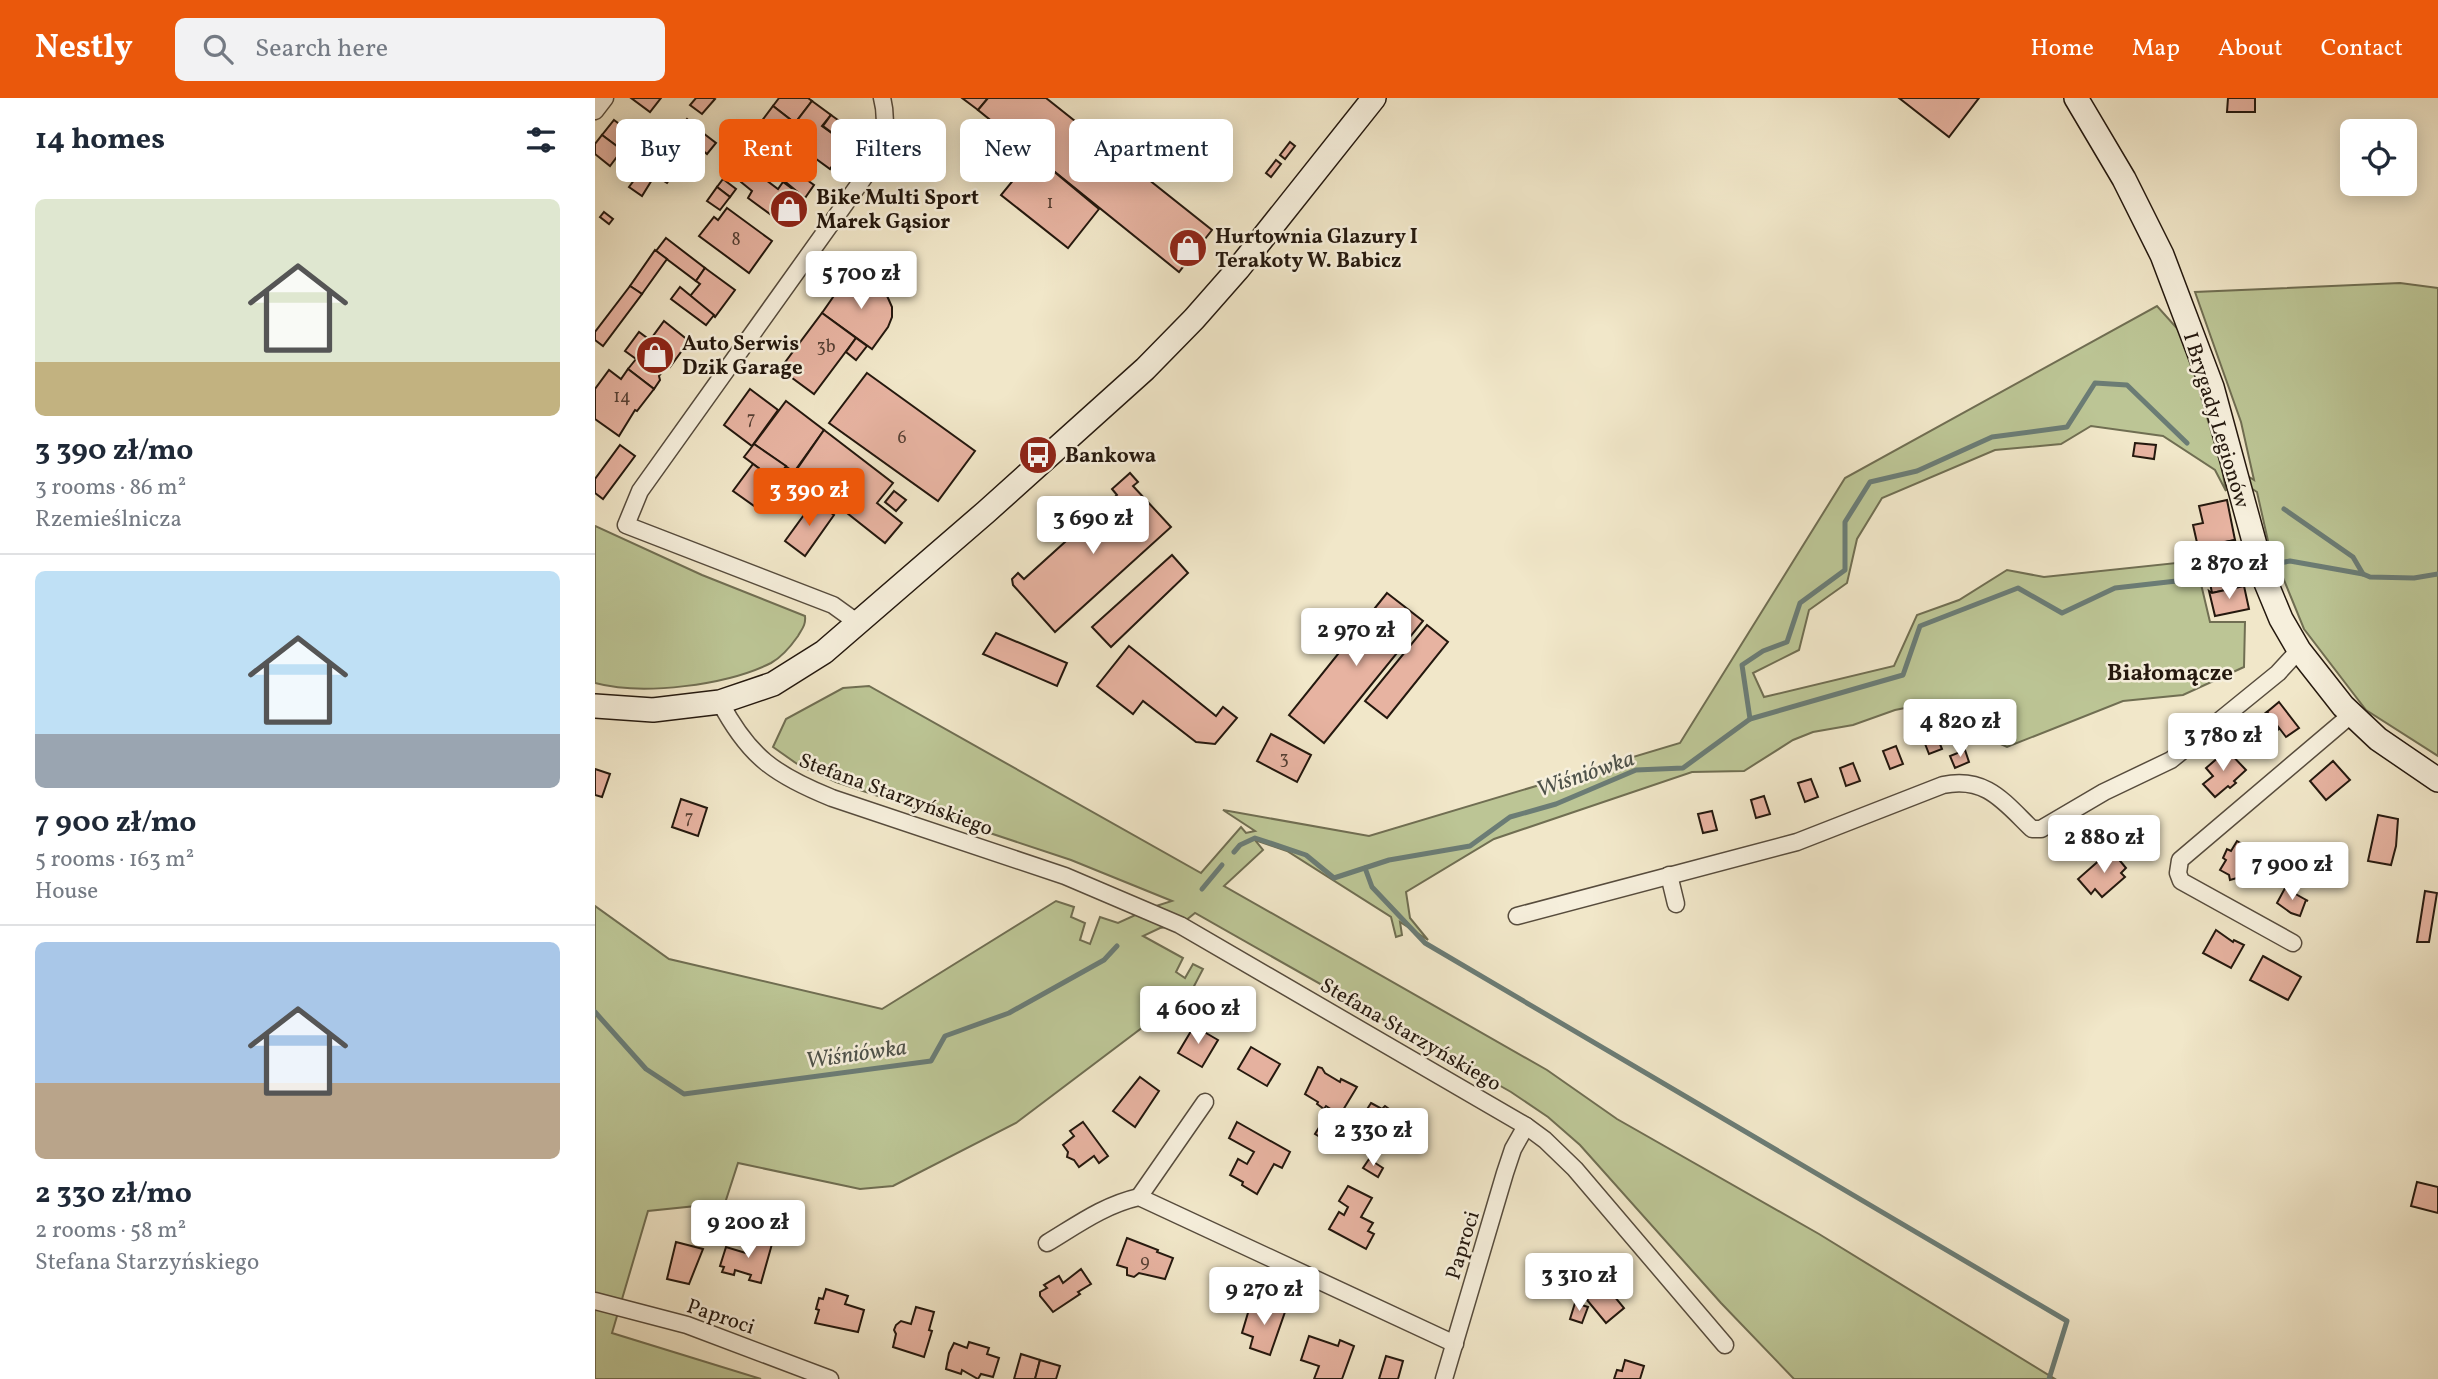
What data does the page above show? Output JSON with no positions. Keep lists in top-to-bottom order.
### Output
{
  "streets": {
    "street": ["I Brygady Legionów", "Stefana Starzyńskiego", "Paproci"]
  },
  "crossings": [
    ["Stefana Starzyńskiego", "Paproci"]
  ],
  "districts": ["Białomącze"],
  "water": ["Wiśniówka"],
  "places": {
    "shop": ["Bike Multi Sport Marek Gąsior", "Hurtownia Glazury I Terakoty W. Babicz", "Auto Serwis Dzik Garage"],
    "bus stop": ["Bankowa"]
  },
  "house_numbers": [
    "1",
    "8",
    "3b",
    "14",
    "7",
    "6",
    "3",
    "7",
    "9"
  ],
  "page": {
    "header": "Nestly",
    "search": "Search here",
    "nav": [
      "Home",
      "Map",
      "About",
      "Contact"
    ],
    "heading": "14 homes",
    "chip": [
      "Buy",
      "Rent",
      "Filters",
      "New",
      "Apartment"
    ],
    "list": [
      {
        "name": "3 390 zł/mo",
        "note": "3 rooms · 86 m² · Rzemieślnicza"
      },
      {
        "name": "7 900 zł/mo",
        "note": "5 rooms · 163 m² · House"
      },
      {
        "name": "2 330 zł/mo",
        "note": "2 rooms · 58 m² · Stefana Starzyńskiego"
      }
    ],
    "price": [
      "5 700 zł",
      "3 390 zł",
      "3 690 zł",
      "2 870 zł",
      "2 970 zł",
      "4 820 zł",
      "3 780 zł",
      "2 880 zł",
      "7 900 zł",
      "4 600 zł",
      "2 330 zł",
      "9 200 zł",
      "3 310 zł",
      "9 270 zł"
    ]
  }
}
